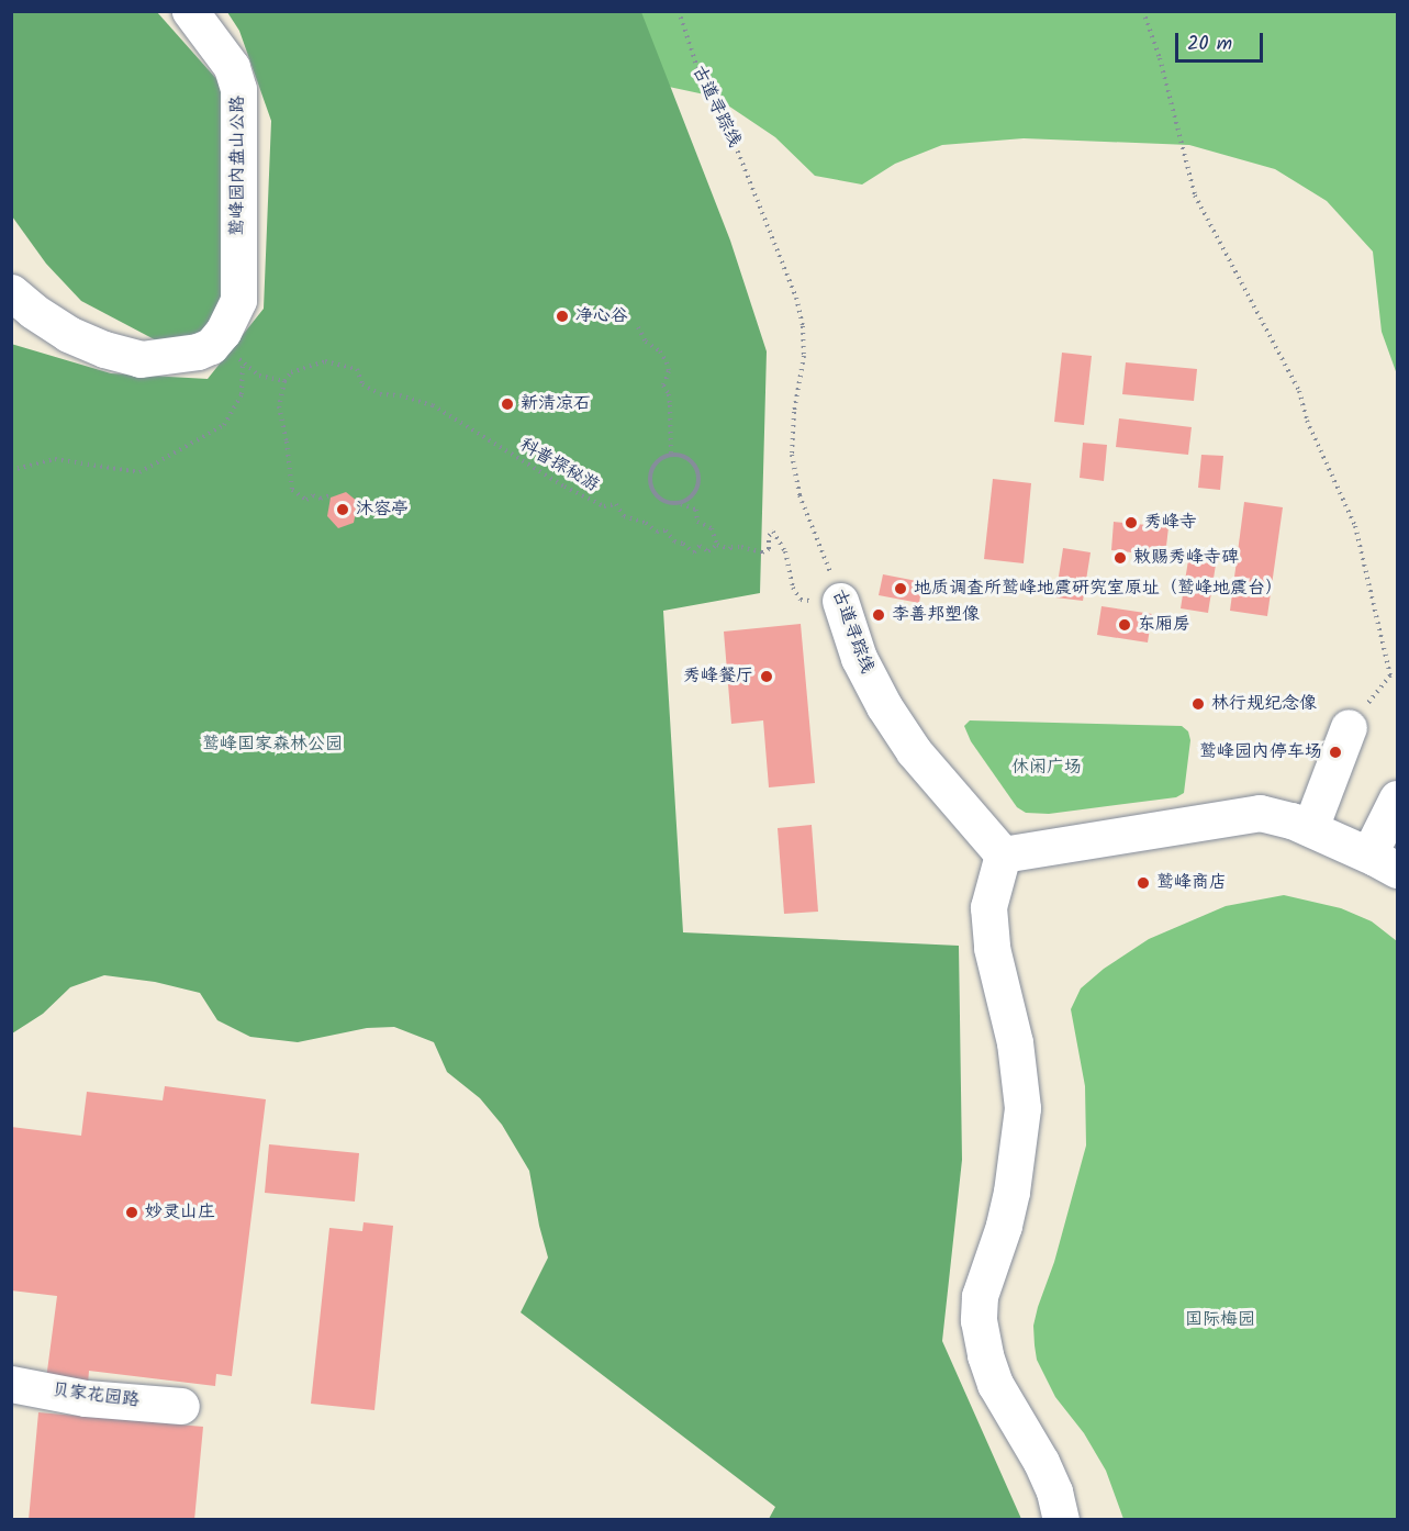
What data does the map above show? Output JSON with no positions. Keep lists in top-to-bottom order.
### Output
{
  "streets": {
    "street": ["古道寻踪线", "鹫峰园内盘山公路", "贝家花园路"],
    "path": ["科普探秘游"]
  },
  "crossings": [
    ["古道寻踪线", "科普探秘游"]
  ],
  "parks": ["鹫峰国家森林公园", "休闲广场", "国际梅园"],
  "places": [
    "净心谷",
    "新清凉石",
    "沐容亭",
    "秀峰寺",
    "敕赐秀峰寺碑",
    "地质调查所鹫峰地震研究室原址（鹫峰地震台）",
    "李善邦塑像",
    "东厢房",
    "秀峰餐厅",
    "林行规纪念像",
    "鹫峰园内停车场",
    "鹫峰商店",
    "妙灵山庄"
  ],
  "scale_bar": "20 m"
}
